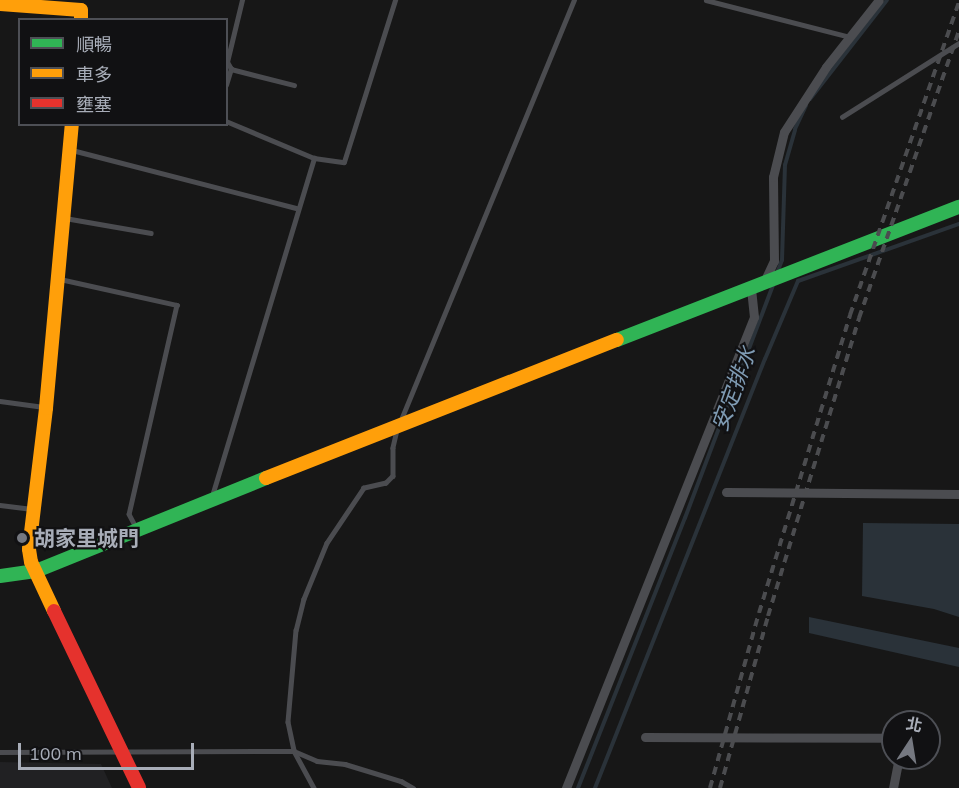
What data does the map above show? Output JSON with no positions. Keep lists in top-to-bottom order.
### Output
{
  "water": ["安定排水"],
  "places": ["胡家里城門"],
  "legend": ["順暢", "車多", "壅塞"],
  "scale_bar": "100 m",
  "north": "top"
}
